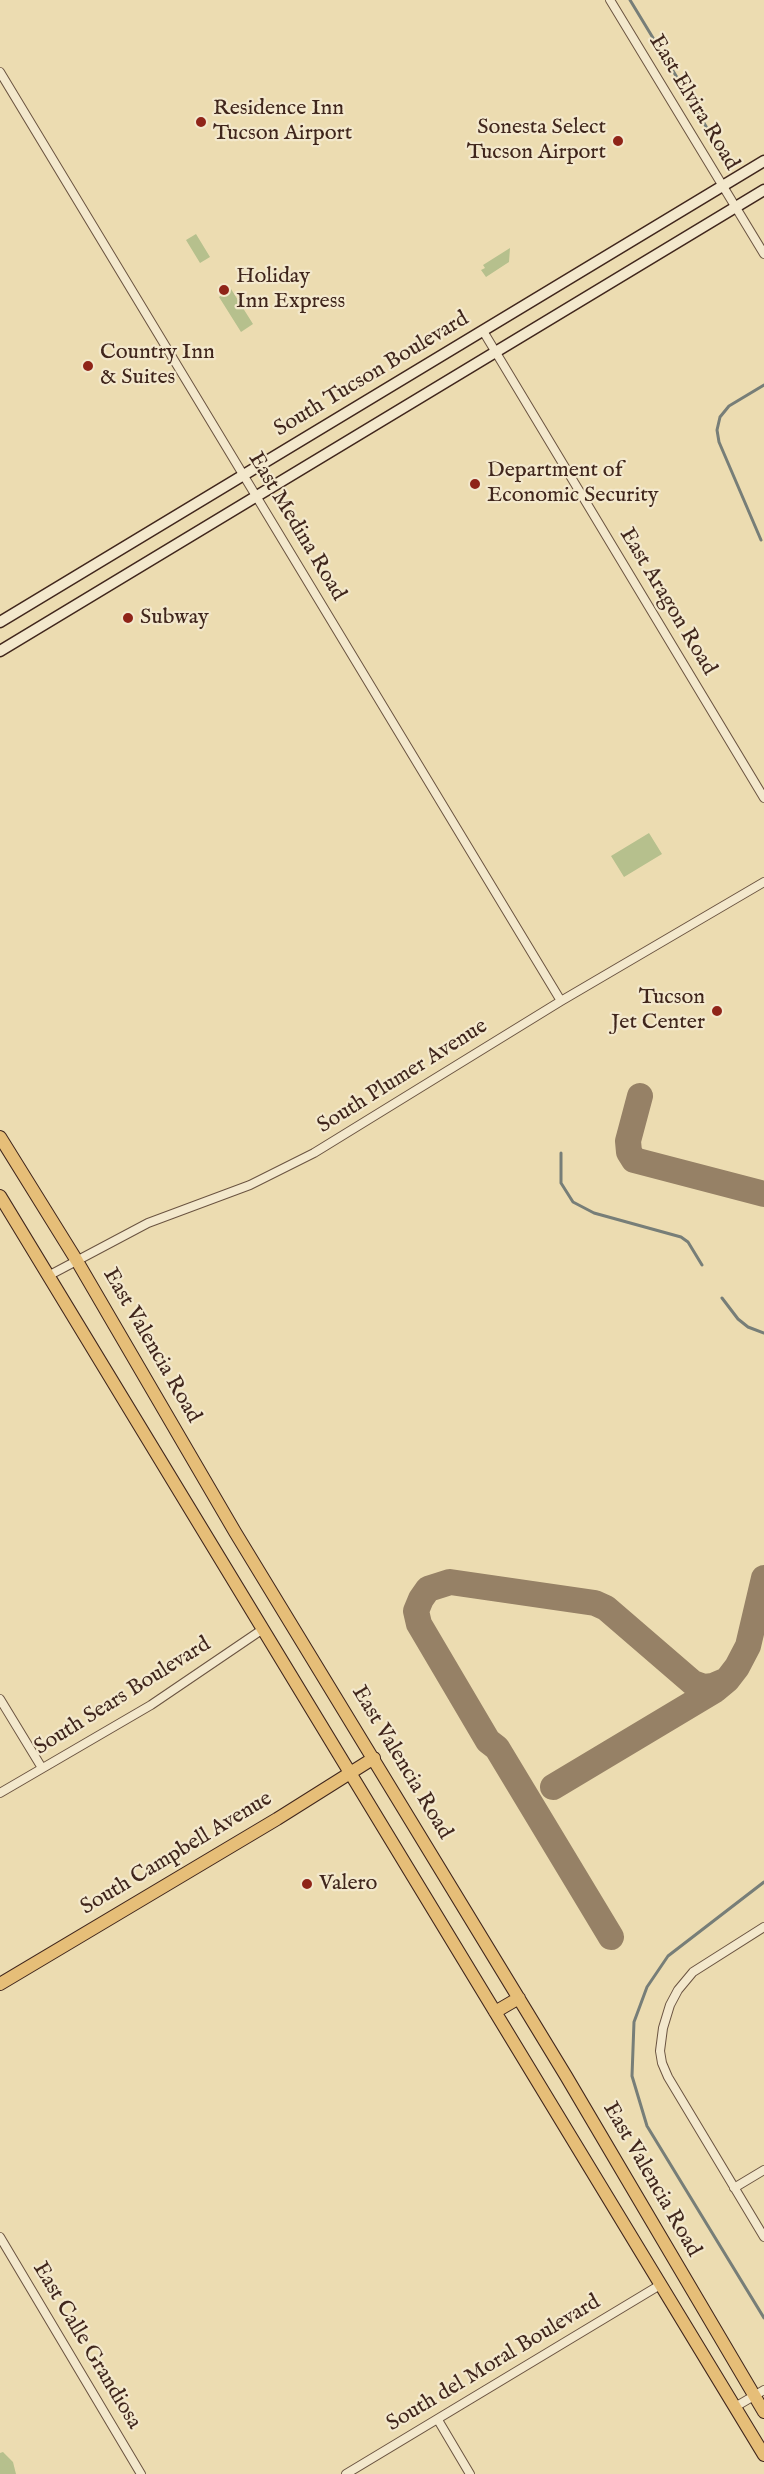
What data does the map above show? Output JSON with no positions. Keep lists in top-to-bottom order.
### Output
{
  "streets": {
    "main road": ["South Tucson Boulevard", "East Valencia Road", "South Campbell Avenue"],
    "street": [
      "East Elvira Road",
      "East Medina Road",
      "East Aragon Road",
      "South Plumer Avenue",
      "South Sears Boulevard",
      "East Calle Grandiosa",
      "South del Moral Boulevard"
    ]
  },
  "crossings": [
    ["East Elvira Road", "South Tucson Boulevard"],
    ["South Tucson Boulevard", "East Medina Road"],
    ["South Tucson Boulevard", "East Aragon Road"],
    ["East Medina Road", "South Plumer Avenue"],
    ["South Plumer Avenue", "East Valencia Road"],
    ["East Valencia Road", "South Sears Boulevard"],
    ["East Valencia Road", "South Campbell Avenue"],
    ["East Valencia Road", "South del Moral Boulevard"]
  ],
  "places": [
    "Residence Inn Tucson Airport",
    "Sonesta Select Tucson Airport",
    "Holiday Inn Express",
    "Country Inn & Suites",
    "Department of Economic Security",
    "Subway",
    "Tucson Jet Center",
    "Valero"
  ]
}
